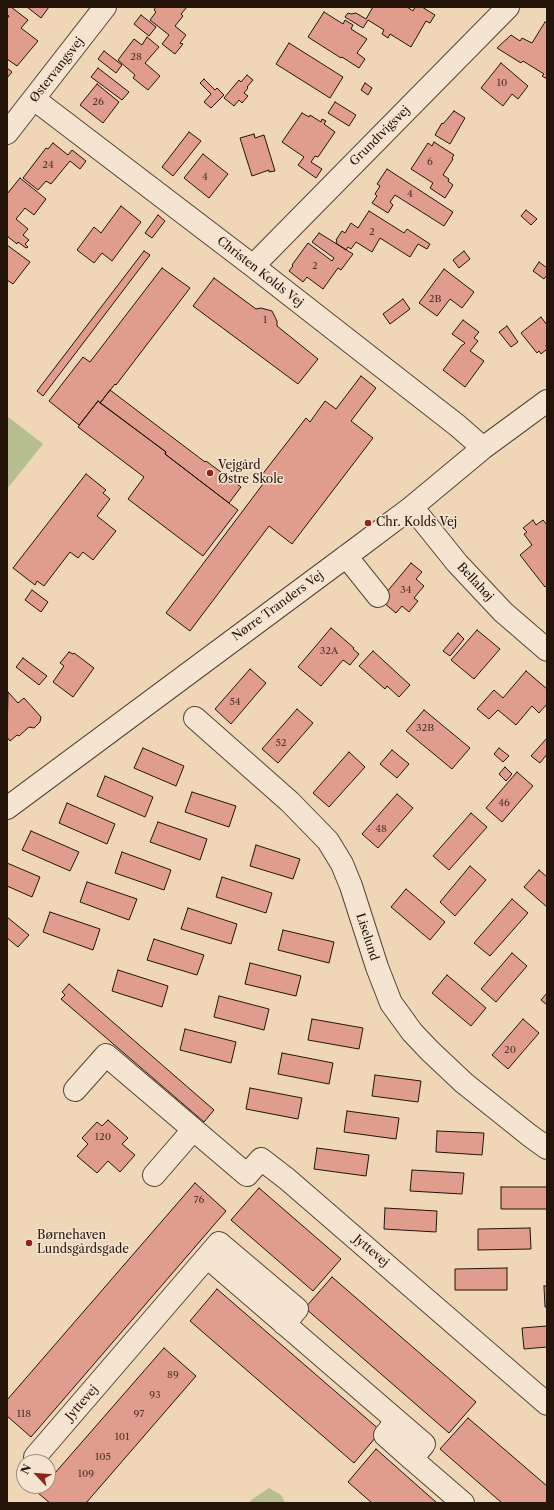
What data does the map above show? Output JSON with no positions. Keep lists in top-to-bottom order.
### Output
{
  "streets": {
    "street": [
      "Østervangsvej",
      "Grundtvigsvej",
      "Christen Kolds Vej",
      "Bellahøj",
      "Nørre Tranders Vej",
      "Liselund",
      "Jyttevej"
    ]
  },
  "crossings": [
    ["Østervangsvej", "Christen Kolds Vej"],
    ["Grundtvigsvej", "Christen Kolds Vej"],
    ["Christen Kolds Vej", "Nørre Tranders Vej"],
    ["Bellahøj", "Nørre Tranders Vej"]
  ],
  "places": ["Vejgård Østre Skole", "Chr. Kolds Vej", "Børnehaven Lundsgårdsgade"],
  "house_numbers": [
    "28",
    "10",
    "26",
    "6",
    "24",
    "4",
    "4",
    "2",
    "2",
    "2B",
    "1",
    "34",
    "32A",
    "54",
    "32B",
    "52",
    "46",
    "48",
    "20",
    "120",
    "76",
    "89",
    "93",
    "118",
    "97",
    "101",
    "105",
    "109"
  ],
  "north": "top left"
}
